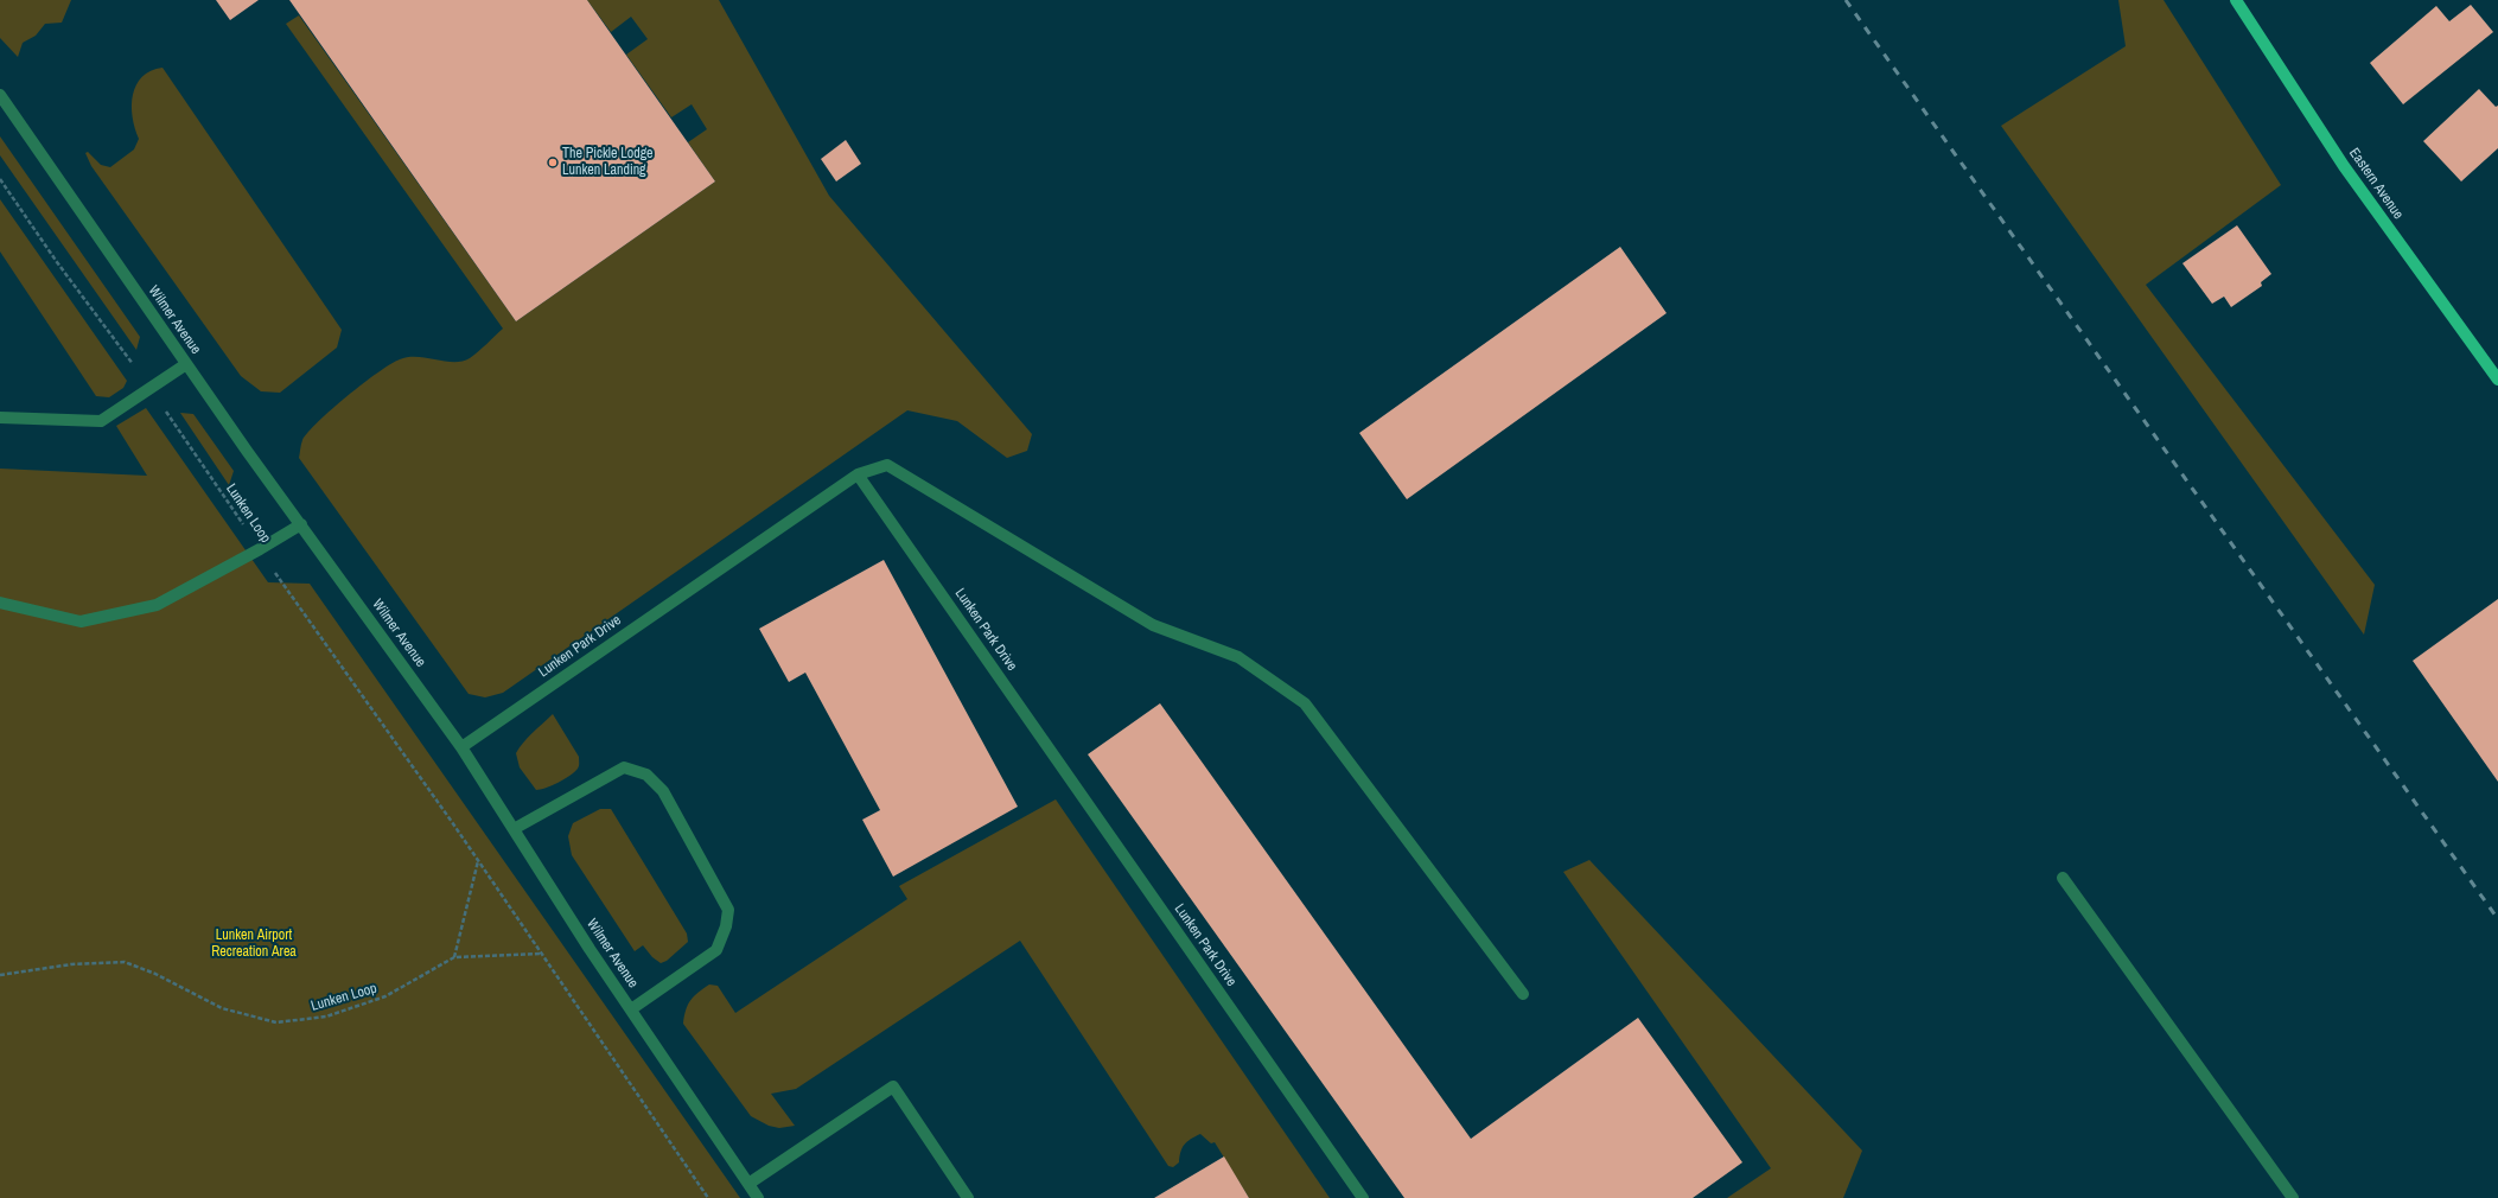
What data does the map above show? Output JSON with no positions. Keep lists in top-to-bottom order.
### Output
{
  "streets": {
    "main road": ["Eastern Avenue"],
    "street": ["Wilmer Avenue", "Lunken Park Drive"],
    "path": ["Lunken Loop"]
  },
  "crossings": [
    ["Wilmer Avenue", "Lunken Park Drive"]
  ],
  "parks": ["Lunken Airport Recreation Area"],
  "places": ["The Pickle Lodge Lunken Landing"]
}
